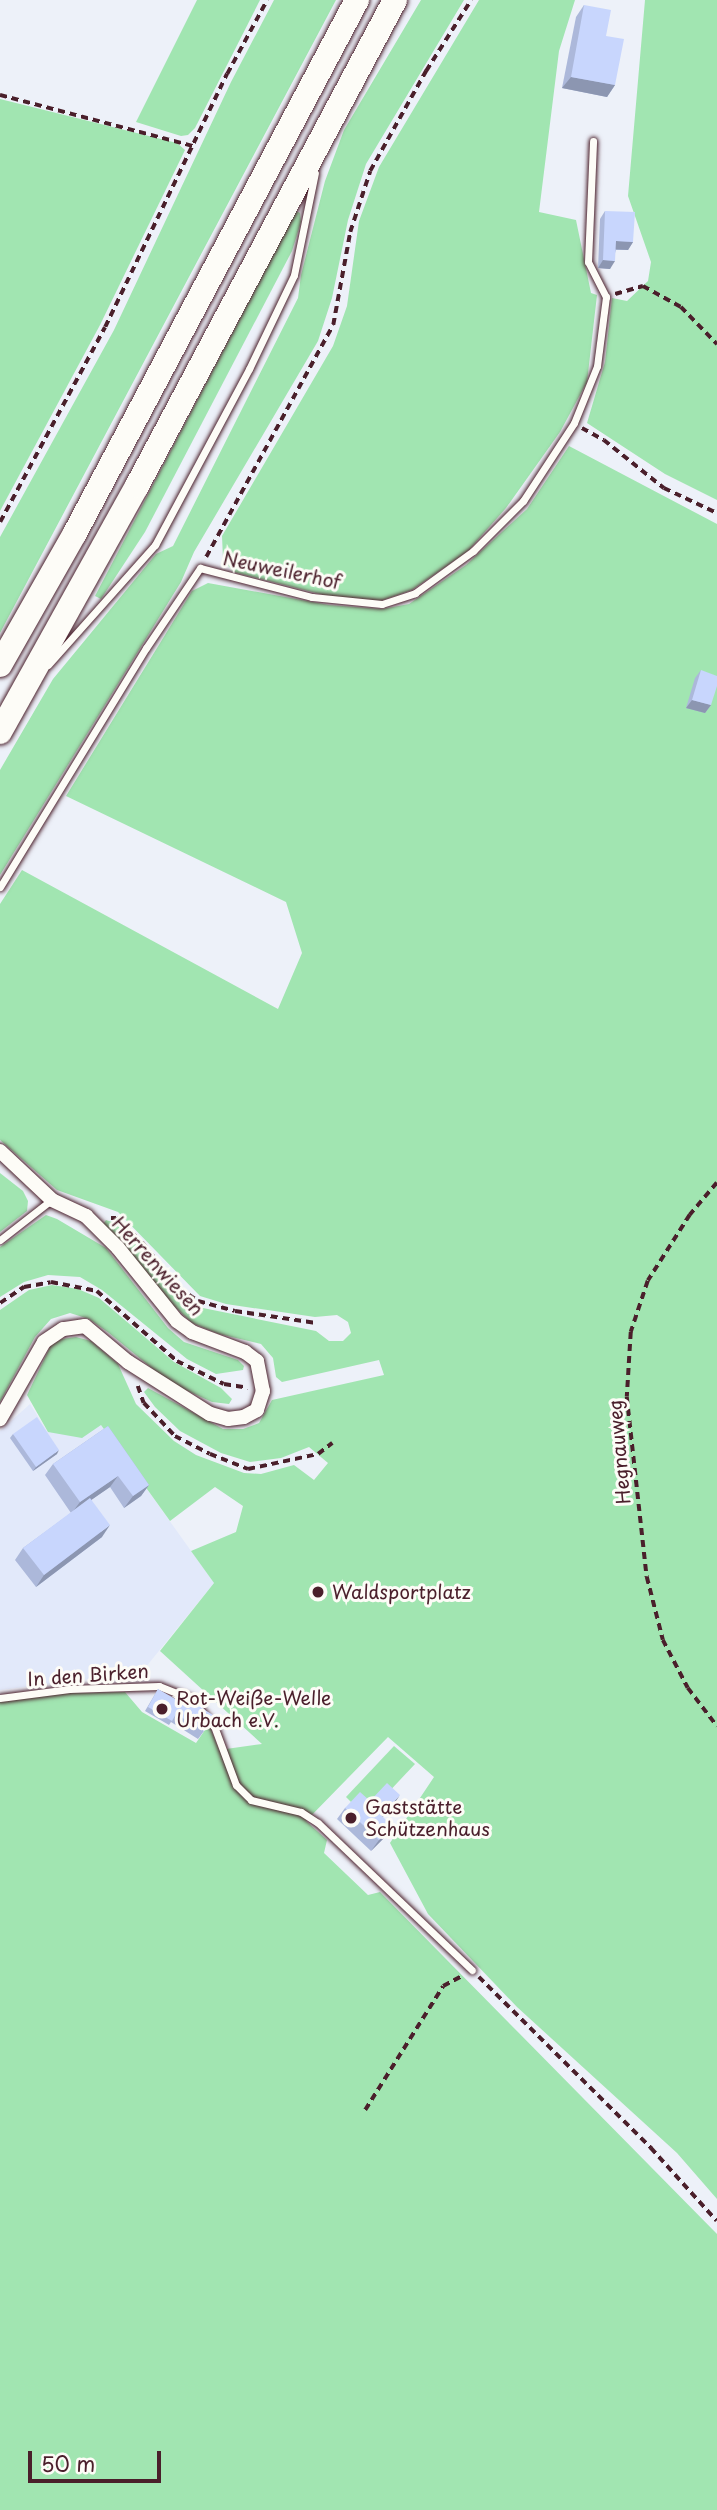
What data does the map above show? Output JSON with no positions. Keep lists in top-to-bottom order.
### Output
{
  "streets": {
    "street": ["Herrenwiesen"],
    "lane": ["Neuweilerhof", "In den Birken"],
    "path": ["Hegnauweg"]
  },
  "places": ["Waldsportplatz", "Rot-Weiße-Welle Urbach e.V.", "Gaststätte Schützenhaus"],
  "scale_bar": "50 m"
}
